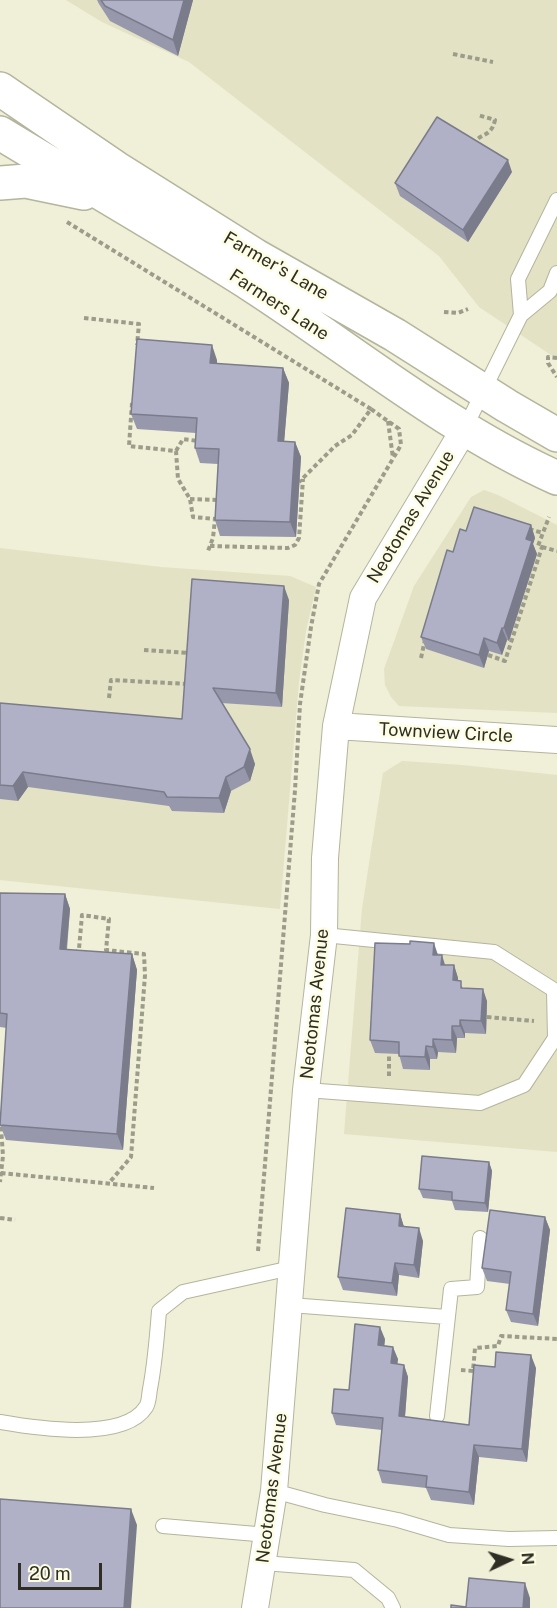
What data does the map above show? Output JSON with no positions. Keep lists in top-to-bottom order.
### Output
{
  "streets": {
    "street": [
      "Farmer's Lane",
      "Farmers Lane",
      "Neotomas Avenue",
      "Townview Circle"
    ]
  },
  "crossings": [
    ["Farmers Lane", "Neotomas Avenue"],
    ["Neotomas Avenue", "Townview Circle"]
  ],
  "scale_bar": "20 m",
  "north": "right"
}
